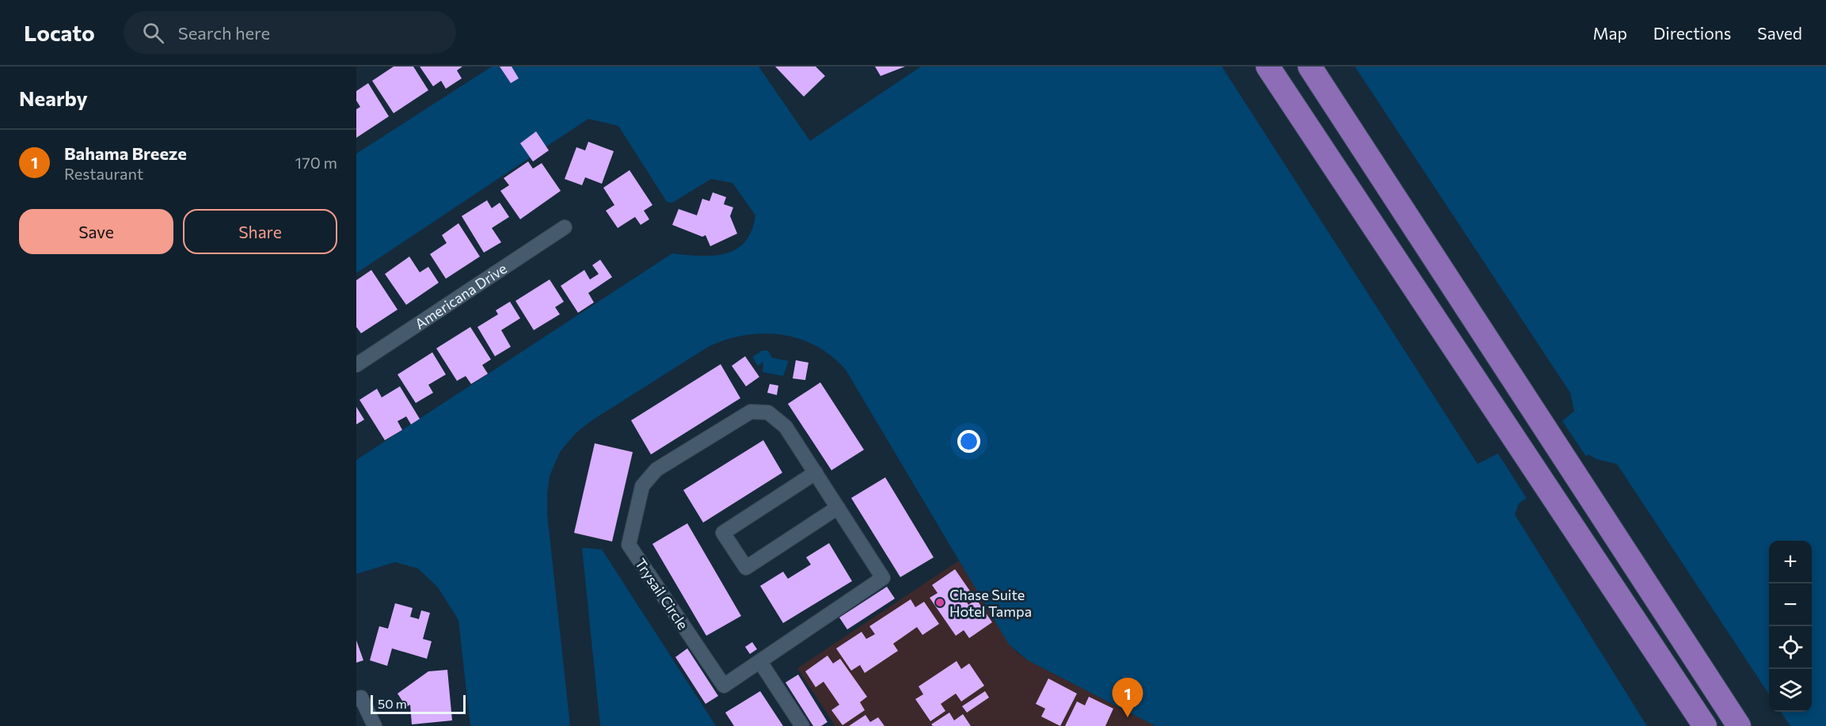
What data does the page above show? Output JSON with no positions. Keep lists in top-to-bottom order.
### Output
{
  "streets": {
    "street": ["Americana Drive", "Trysail Circle"]
  },
  "places": ["Chase Suite Hotel Tampa"],
  "scale_bar": "50 m",
  "page": {
    "header": "Locato",
    "search": "Search here",
    "nav": ["Map", "Directions", "Saved"],
    "heading": "Nearby",
    "list": [
      {
        "mark": "1",
        "name": "Bahama Breeze",
        "note": "Restaurant",
        "value": "170 m"
      }
    ],
    "buttons": ["Save", "Share"],
    "map_buttons": ["+", "−"],
    "pins": "1",
    "scale": "50 m"
  }
}
